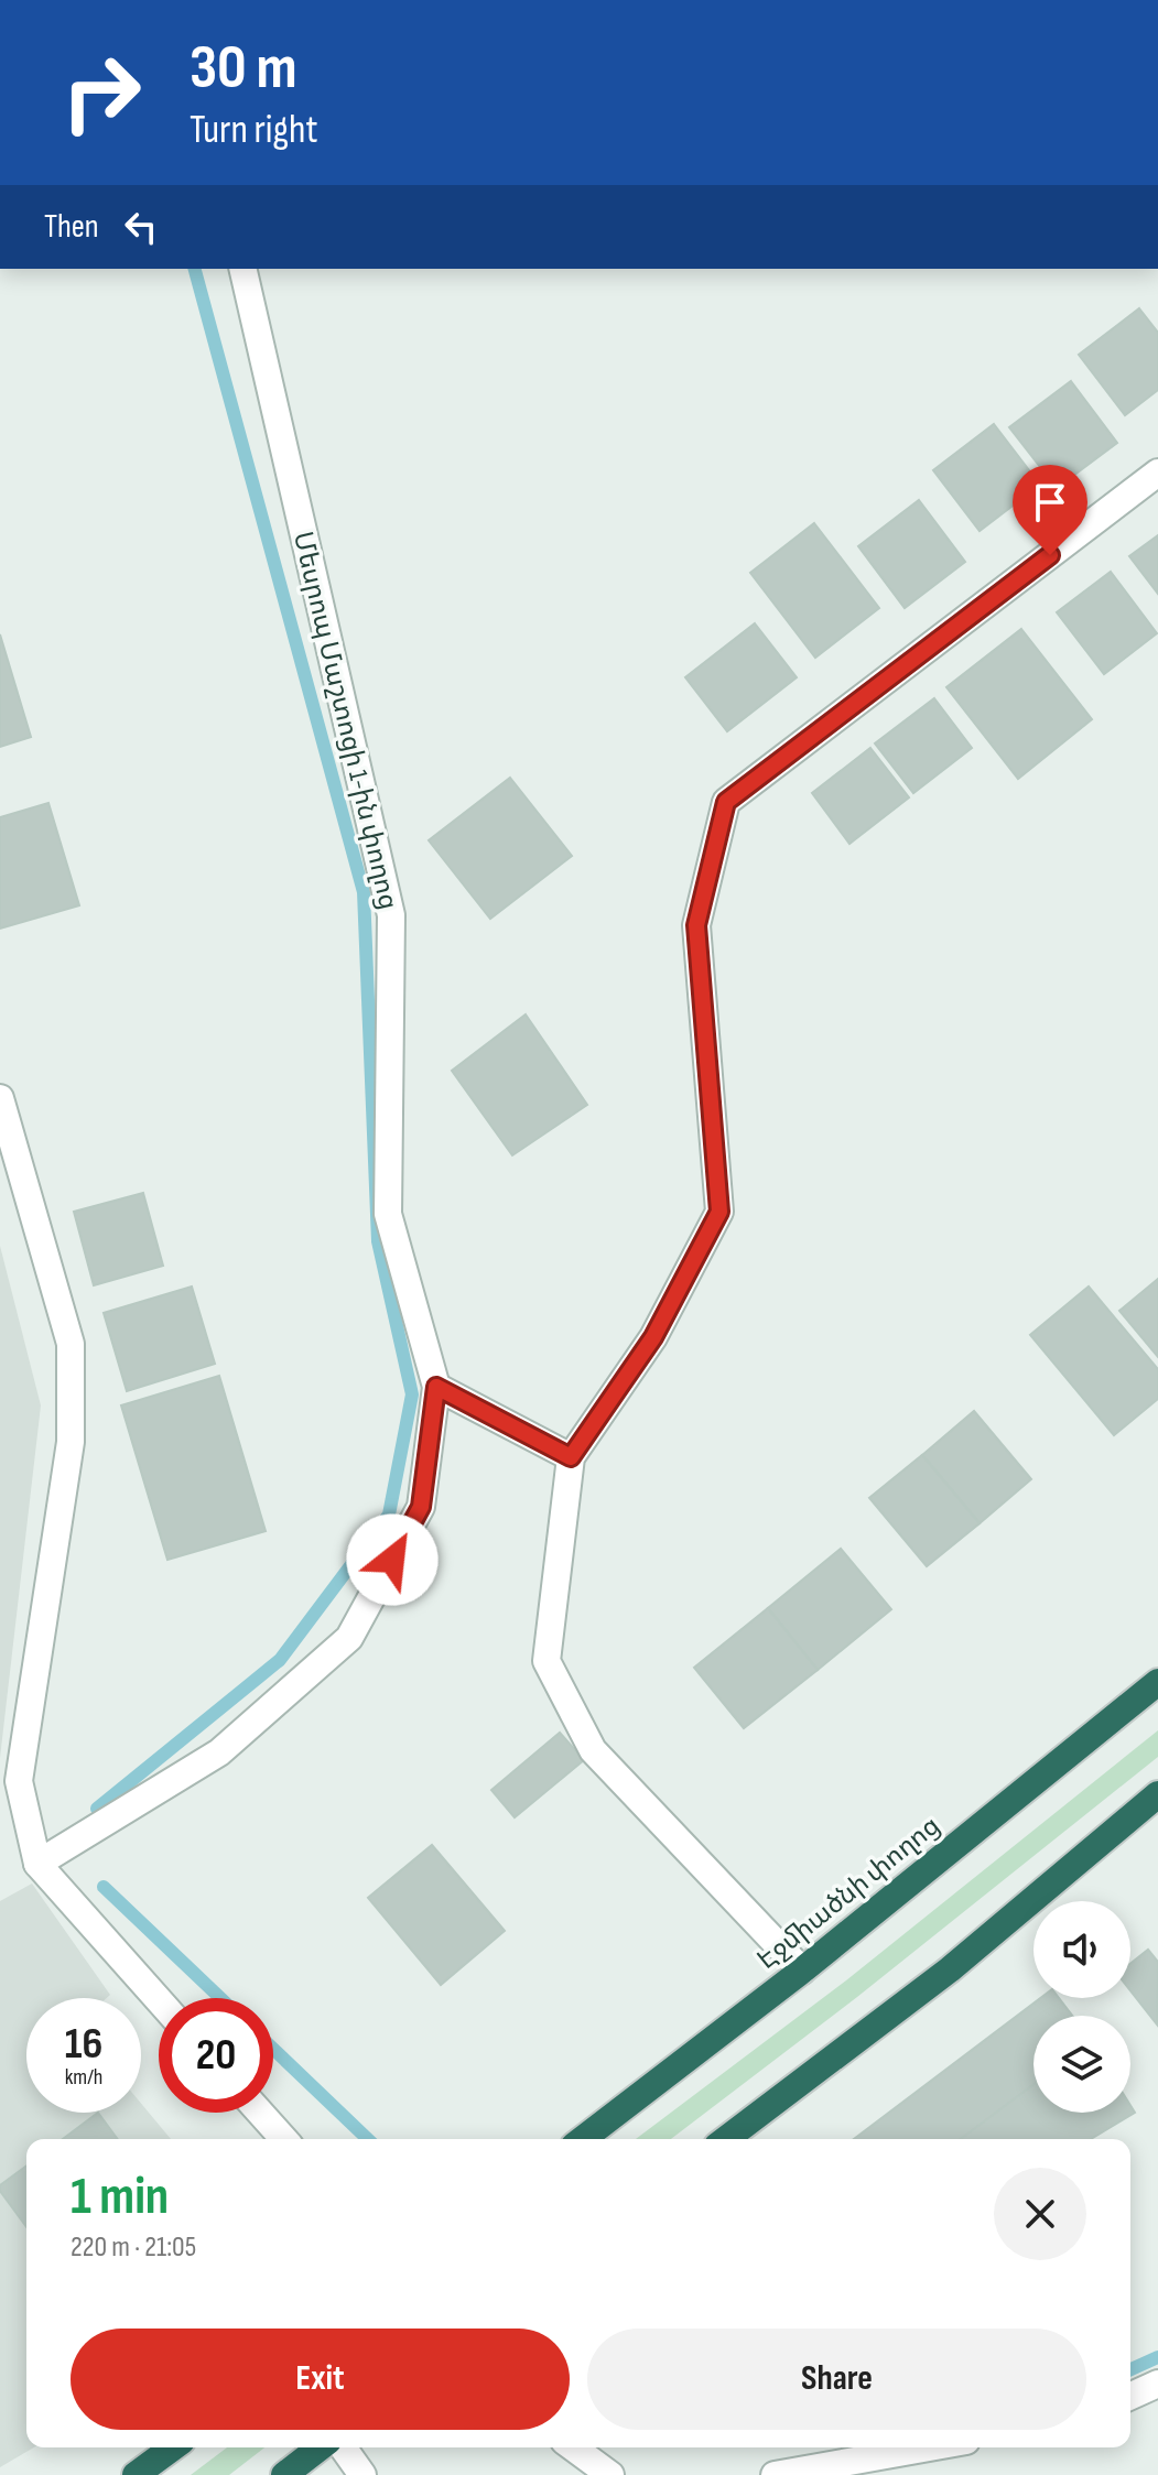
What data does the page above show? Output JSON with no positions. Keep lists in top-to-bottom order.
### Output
{
  "streets": {
    "highway": ["Էջմիածնի փողոց"],
    "street": ["Մեսրոպ Մաշտոցի 1-ին փողոց"]
  },
  "page": {
    "turn": ["30 m", "Turn right"],
    "then": "Then",
    "speed": "16 km/h",
    "limit": "20",
    "heading": ["1 min", "220 m · 21:05"],
    "buttons": ["Exit", "Share"]
  }
}
